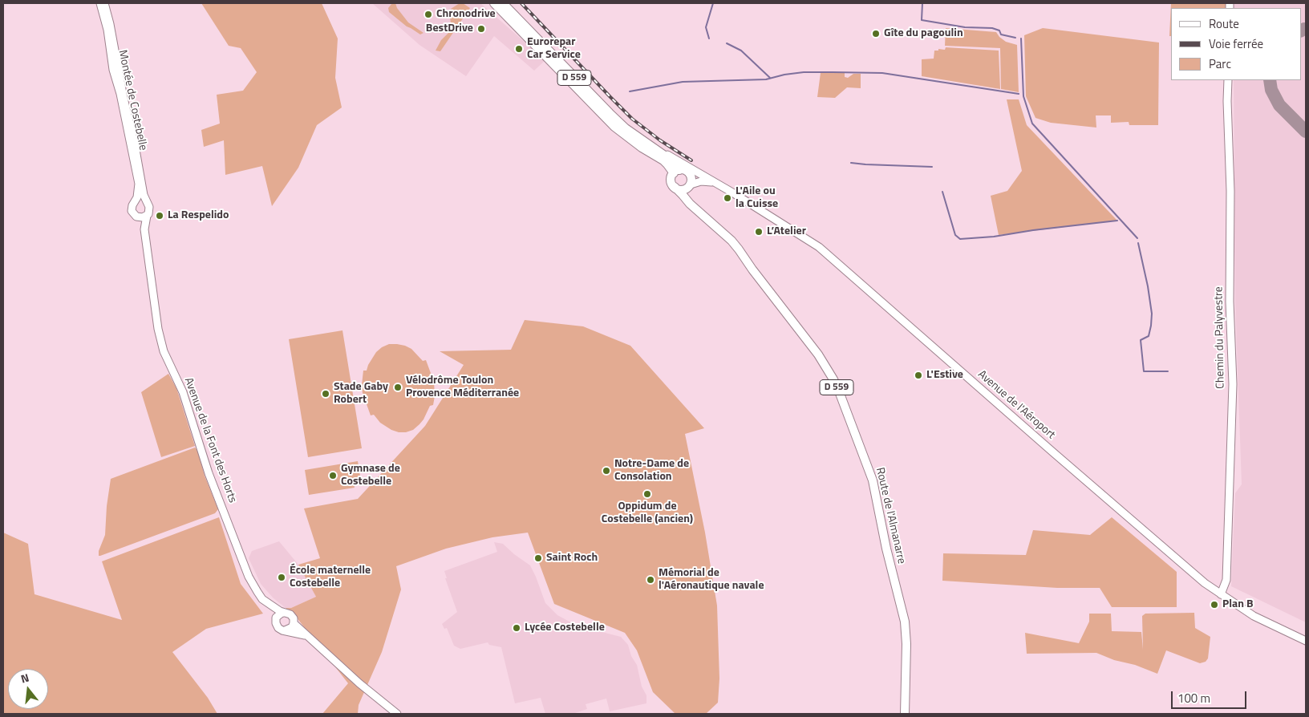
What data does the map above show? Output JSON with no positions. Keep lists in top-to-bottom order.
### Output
{
  "streets": {
    "main road": [
      "D 559",
      "Montée de Costebelle",
      "Chemin du Palyvestre",
      "Avenue de l'Aéroport",
      "Avenue de la Font des Horts",
      "Route de l'Almanarre"
    ]
  },
  "crossings": [
    ["D 559", "Avenue de l'Aéroport"],
    ["D 559", "Route de l'Almanarre"],
    ["Montée de Costebelle", "Avenue de la Font des Horts"],
    ["Chemin du Palyvestre", "Avenue de l'Aéroport"],
    ["Avenue de l'Aéroport", "Route de l'Almanarre"]
  ],
  "places": [
    "Chronodrive",
    "BestDrive",
    "Gîte du pagoulin",
    "Eurorepar Car Service",
    "L'Aile ou la Cuisse",
    "La Respelido",
    "L’Atelier",
    "L'Estive",
    "Vélodrôme Toulon Provence Méditerranée",
    "Stade Gaby Robert",
    "Notre-Dame de Consolation",
    "Gymnase de Costebelle",
    "Oppidum de Costebelle (ancien)",
    "Saint Roch",
    "École maternelle Costebelle",
    "Mémorial de l'Aéronautique navale",
    "Plan B",
    "Lycée Costebelle"
  ],
  "legend": ["Route", "Voie ferrée", "Parc"],
  "scale_bar": "100 m",
  "north": "top"
}
